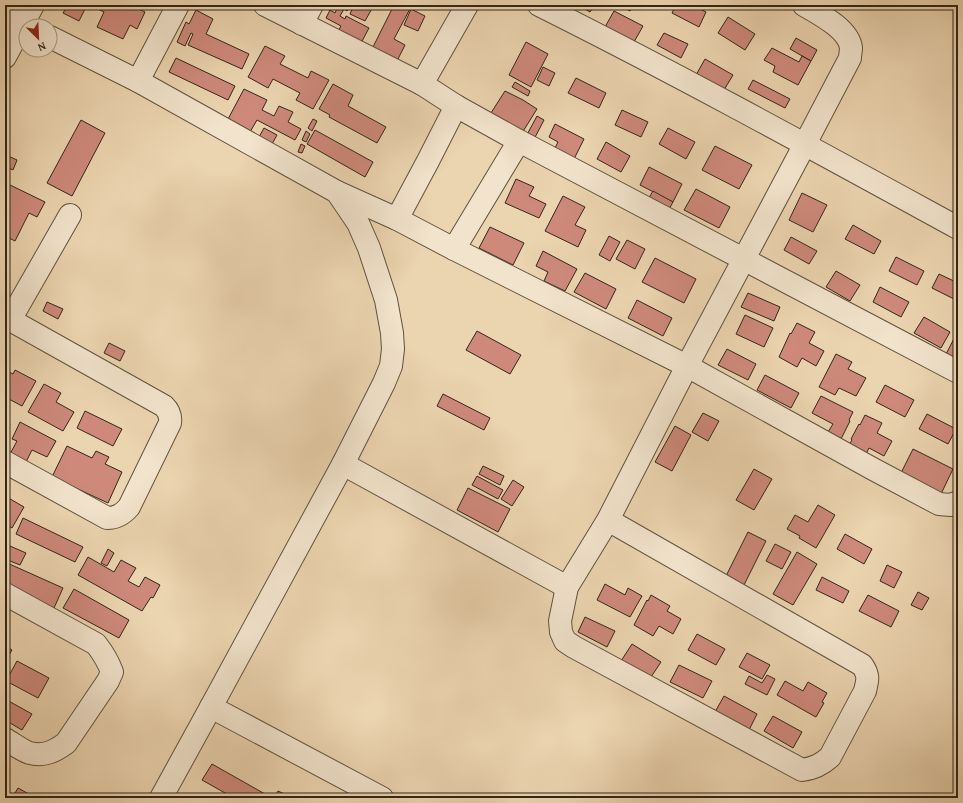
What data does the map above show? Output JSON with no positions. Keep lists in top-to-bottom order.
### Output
{
  "north": "bottom right"
}
